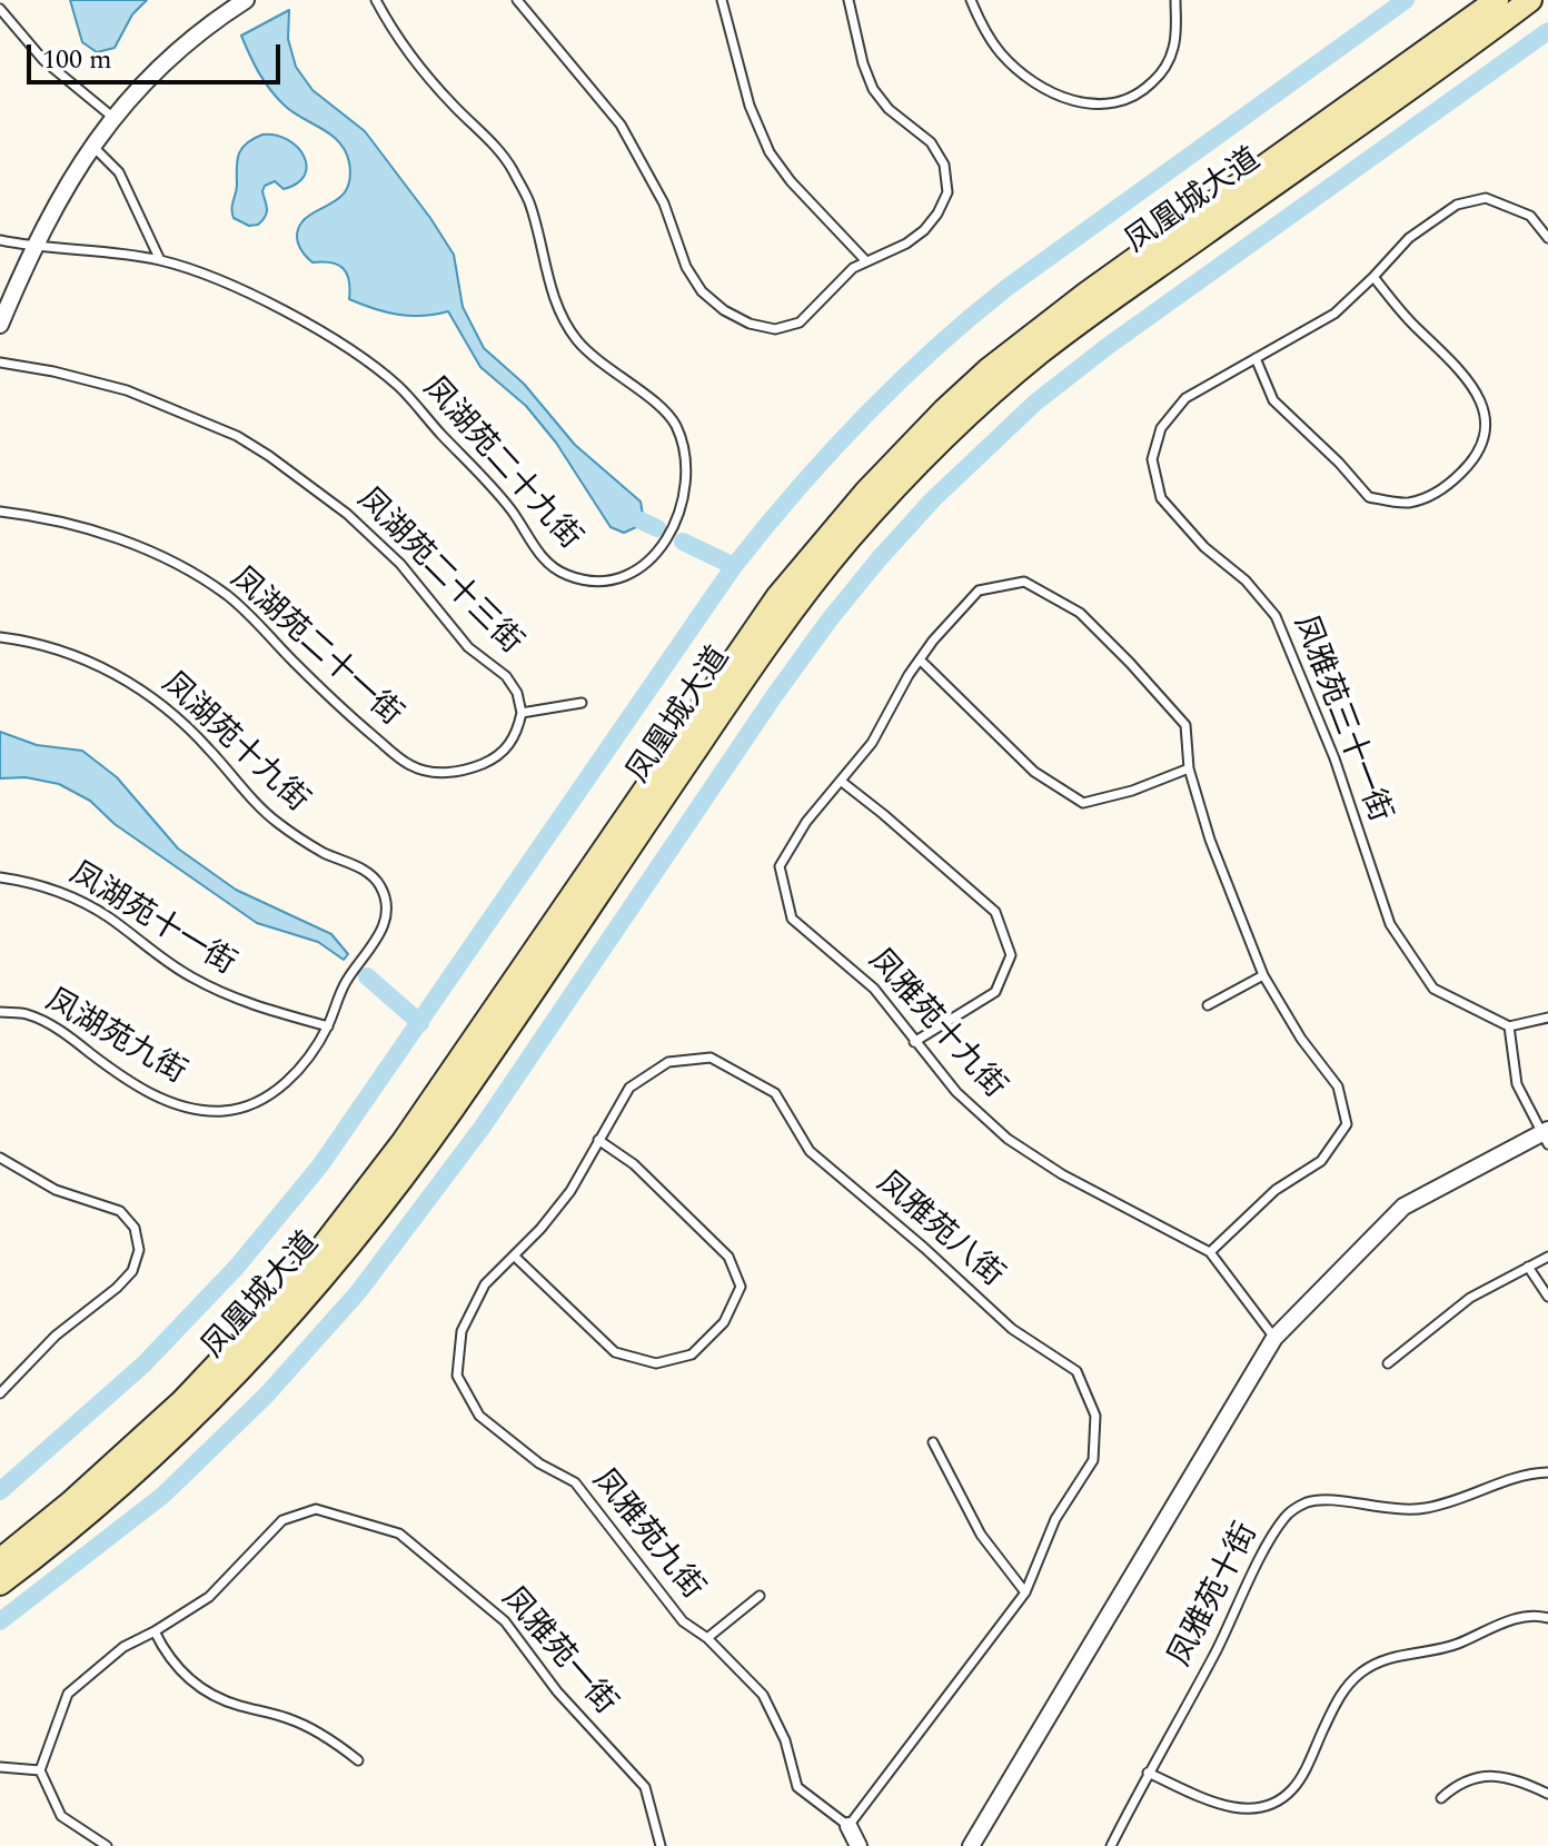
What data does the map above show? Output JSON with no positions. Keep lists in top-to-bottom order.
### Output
{
  "streets": {
    "main road": ["凤凰城大道"],
    "lane": [
      "凤湖苑二十九街",
      "凤湖苑二十三街",
      "凤湖苑二十一街",
      "凤雅苑三十一街",
      "凤湖苑十九街",
      "凤湖苑十一街",
      "凤雅苑十九街",
      "凤湖苑九街",
      "凤雅苑八街",
      "凤雅苑九街",
      "凤雅苑十街",
      "凤雅苑一街"
    ]
  },
  "crossings": [
    ["凤湖苑二十三街", "凤湖苑二十一街"],
    ["凤湖苑十九街", "凤湖苑十一街"],
    ["凤湖苑十九街", "凤湖苑九街"],
    ["凤湖苑十一街", "凤湖苑九街"],
    ["凤雅苑八街", "凤雅苑九街"]
  ],
  "scale_bar": "100 m"
}
